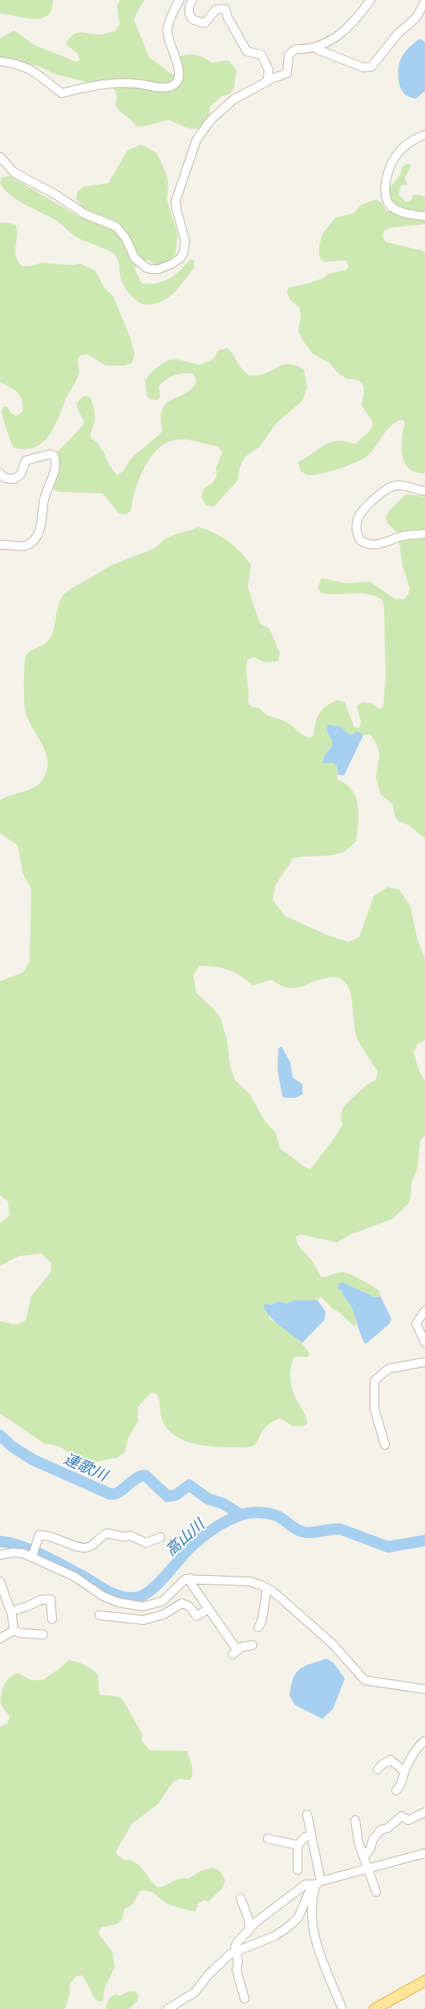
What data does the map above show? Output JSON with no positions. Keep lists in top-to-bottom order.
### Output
{
  "water": ["連歌川", "高山川"]
}
